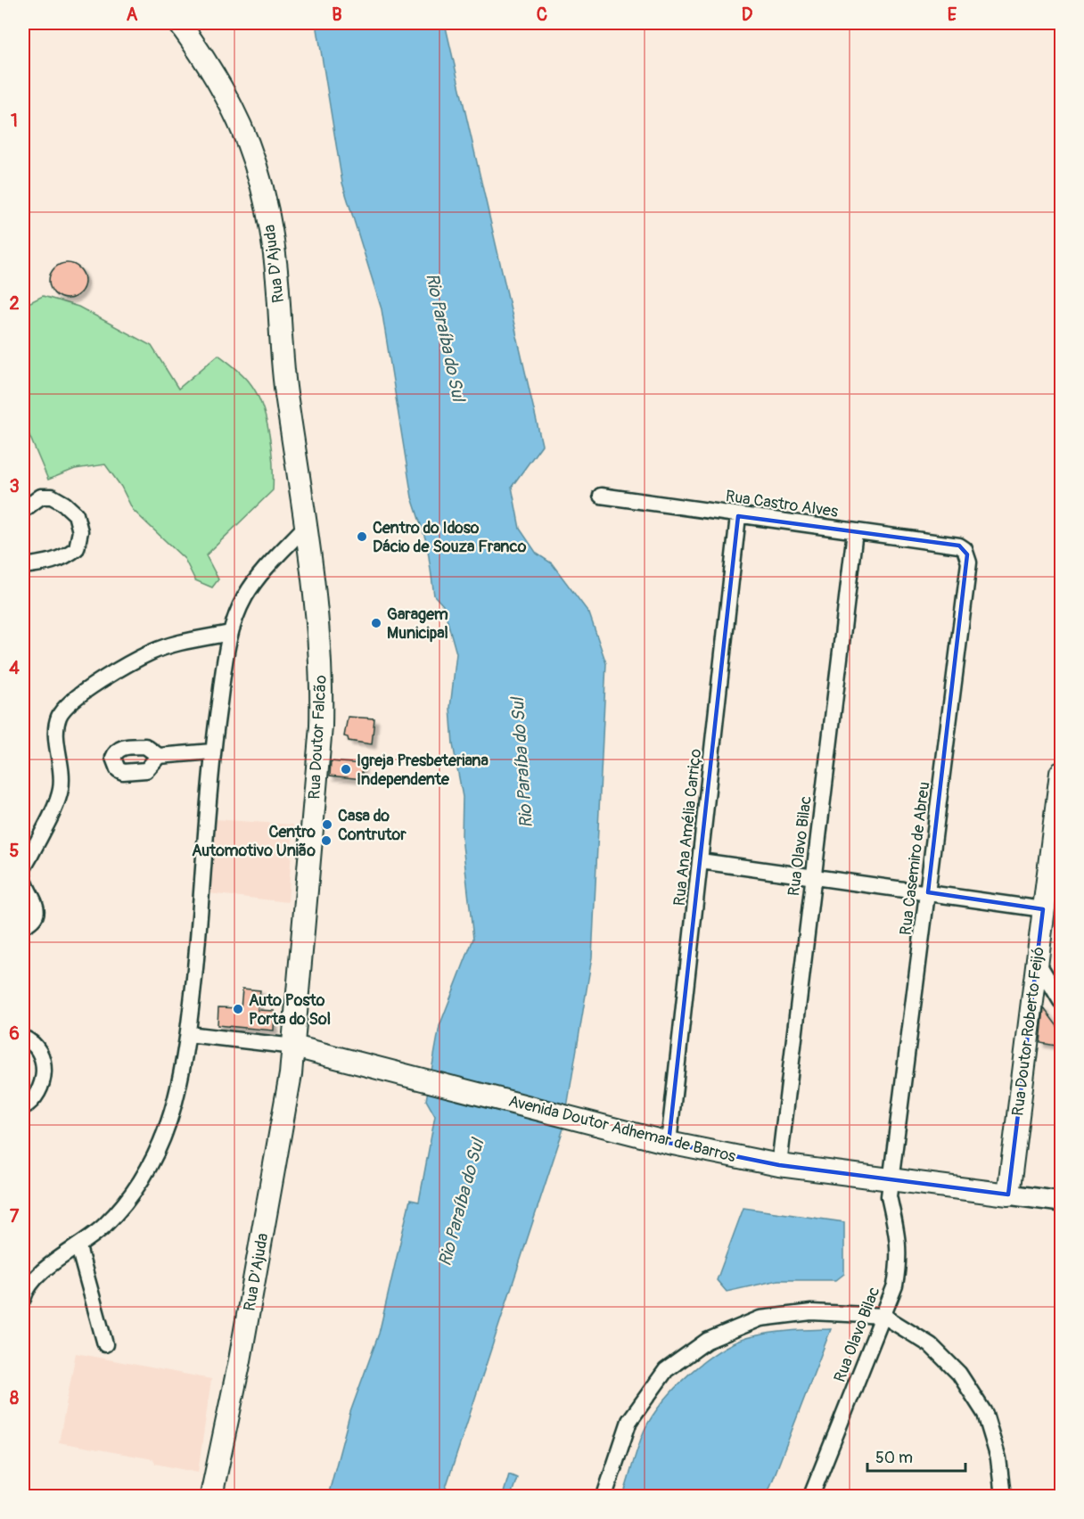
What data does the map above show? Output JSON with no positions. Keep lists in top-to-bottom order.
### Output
{
  "streets": {
    "main road": [
      "Rua D'Ajuda",
      "Rua Doutor Falcão",
      "Rua Doutor Roberto Feijó",
      "Avenida Doutor Adhemar de Barros"
    ],
    "street": [
      "Rua Castro Alves",
      "Rua Ana Amélia Carriço",
      "Rua Olavo Bilac",
      "Rua Casemiro de Abreu"
    ]
  },
  "crossings": [
    ["Rua D'Ajuda", "Rua Doutor Falcão"],
    ["Rua D'Ajuda", "Avenida Doutor Adhemar de Barros"],
    ["Rua Castro Alves", "Rua Ana Amélia Carriço"],
    ["Rua Castro Alves", "Rua Olavo Bilac"],
    ["Rua Castro Alves", "Rua Casemiro de Abreu"],
    ["Rua Doutor Falcão", "Avenida Doutor Adhemar de Barros"],
    ["Rua Ana Amélia Carriço", "Avenida Doutor Adhemar de Barros"],
    ["Rua Olavo Bilac", "Rua Casemiro de Abreu"],
    ["Rua Olavo Bilac", "Avenida Doutor Adhemar de Barros"],
    ["Rua Casemiro de Abreu", "Avenida Doutor Adhemar de Barros"],
    ["Rua Doutor Roberto Feijó", "Avenida Doutor Adhemar de Barros"]
  ],
  "water": ["Rio Paraíba do Sul"],
  "places": [
    "Centro do Idoso Dácio de Souza Franco",
    "Garagem Municipal",
    "Igreja Presbeteriana Independente",
    "Casa do Contrutor",
    "Centro Automotivo União",
    "Auto Posto Porta do Sol"
  ],
  "scale_bar": "50 m",
  "grid": {
    "columns": [
      "A",
      "B",
      "C",
      "D",
      "E"
    ],
    "rows": [
      "1",
      "2",
      "3",
      "4",
      "5",
      "6",
      "7",
      "8"
    ]
  }
}
